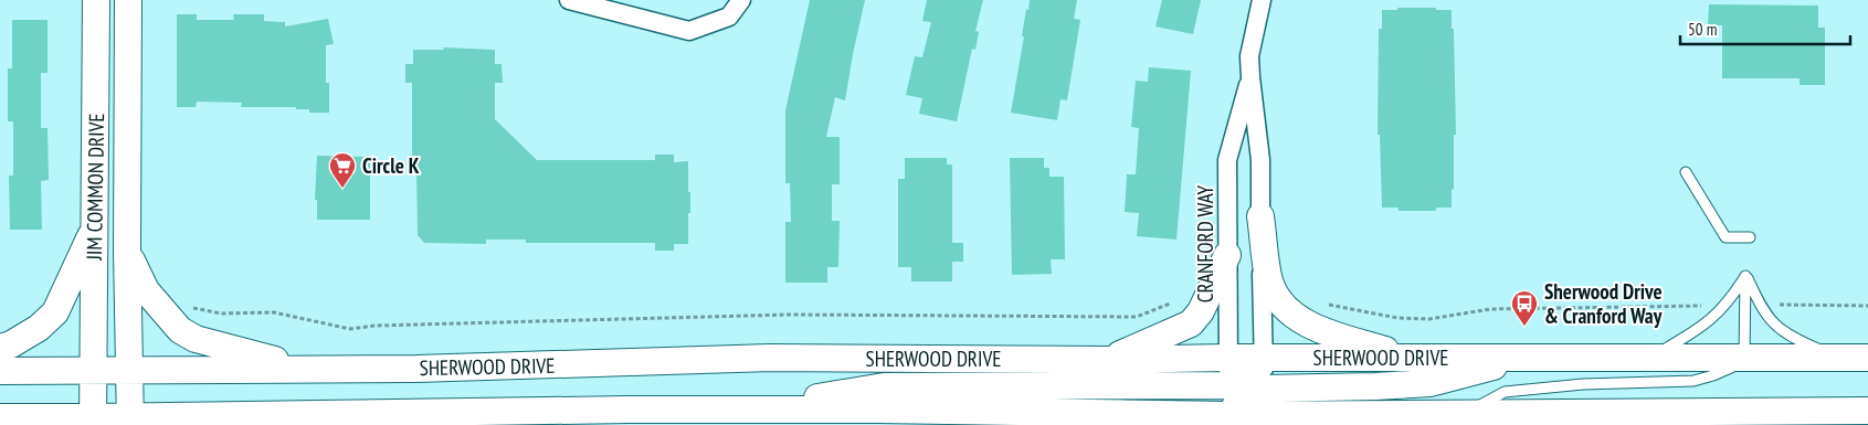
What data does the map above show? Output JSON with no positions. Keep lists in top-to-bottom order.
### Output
{
  "streets": {
    "main road": ["JIM COMMON DRIVE", "SHERWOOD DRIVE"],
    "street": ["CRANFORD WAY"]
  },
  "crossings": [
    ["JIM COMMON DRIVE", "SHERWOOD DRIVE"],
    ["CRANFORD WAY", "SHERWOOD DRIVE"]
  ],
  "places": {
    "supermarket": ["Circle K"],
    "bus stop": ["Sherwood Drive & Cranford Way"]
  },
  "scale_bar": "50 m"
}
